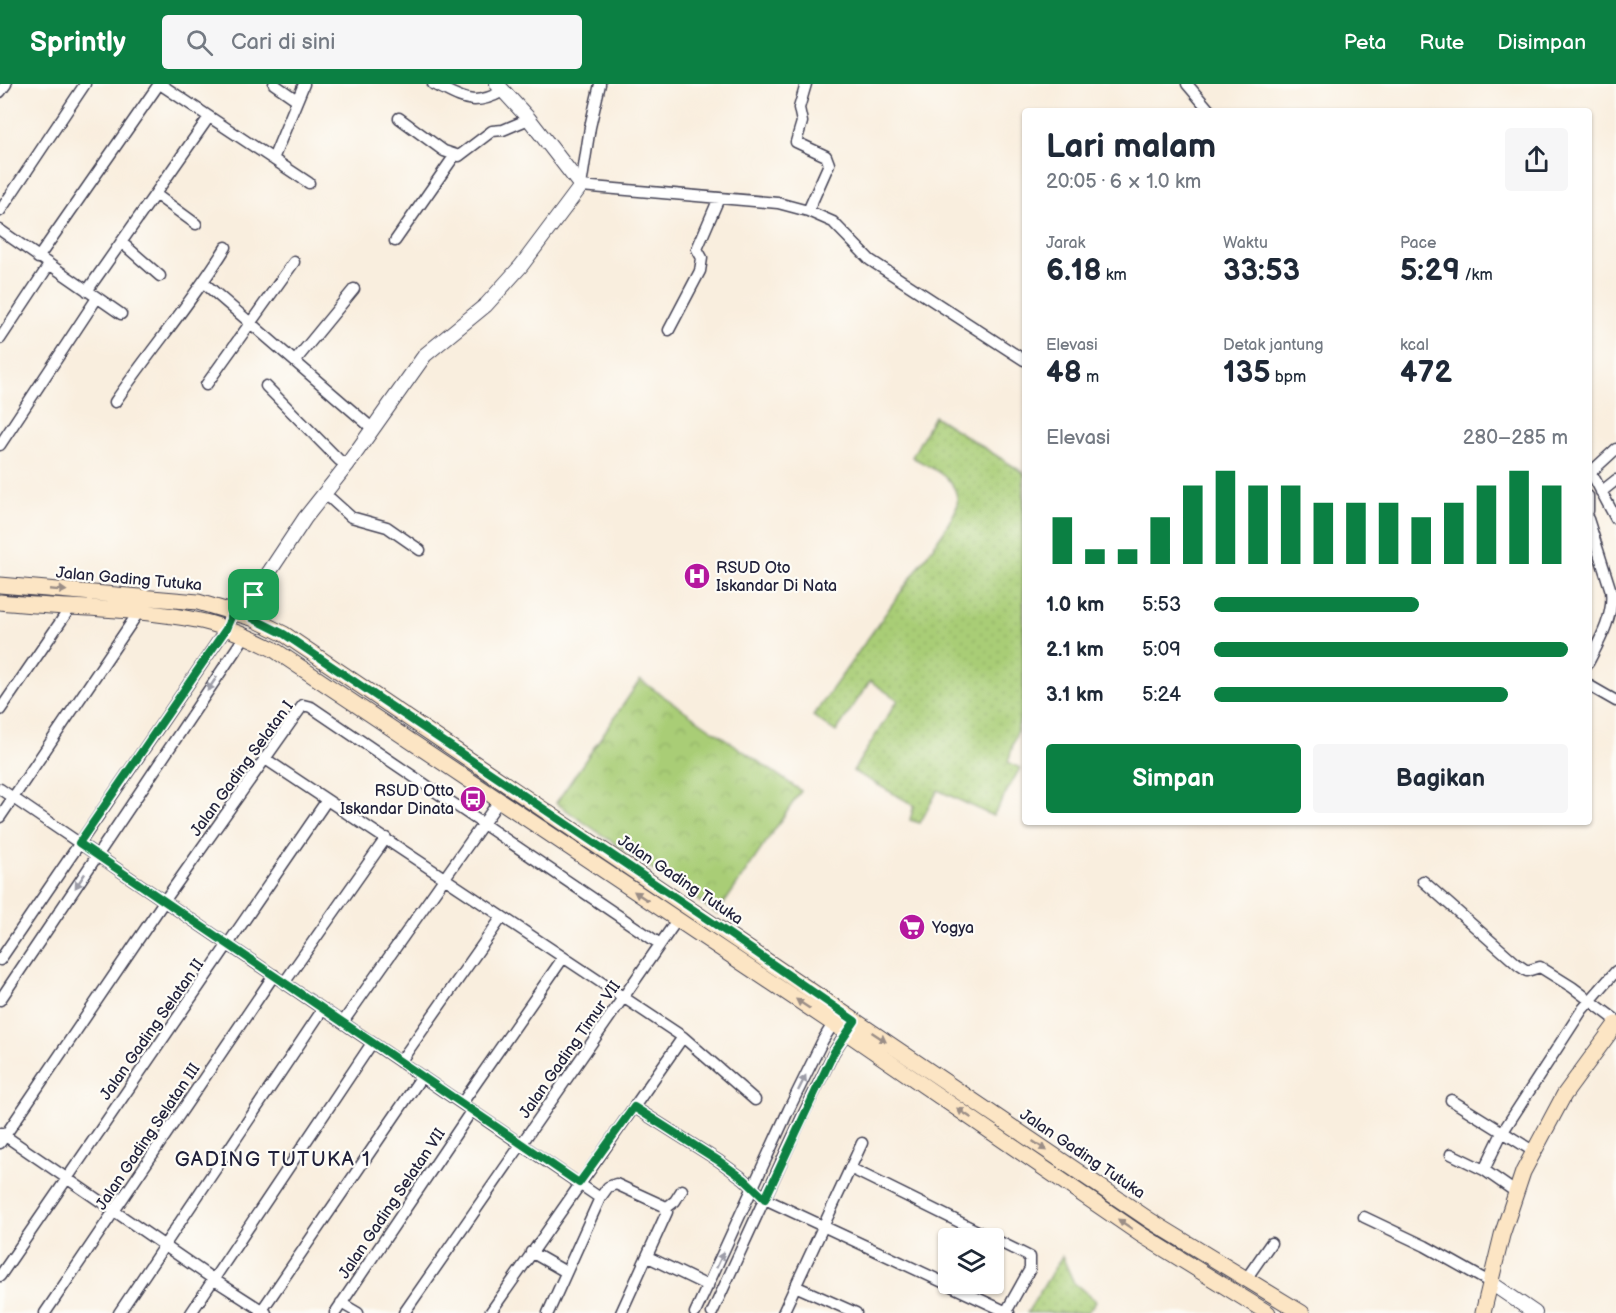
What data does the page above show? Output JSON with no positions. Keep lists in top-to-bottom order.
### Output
{
  "streets": {
    "main road": ["Jalan Gading Tutuka"],
    "street": [
      "Jalan Gading Selatan I",
      "Jalan Gading Selatan II",
      "Jalan Gading Timur VII",
      "Jalan Gading Selatan III",
      "Jalan Gading Selatan VII"
    ]
  },
  "crossings": [
    ["Jalan Gading Tutuka", "Jalan Gading Timur VII"],
    ["Jalan Gading Selatan I", "Jalan Gading Timur VII"]
  ],
  "districts": ["GADING TUTUKA 1"],
  "places": {
    "hospital": ["RSUD Oto Iskandar Di Nata"],
    "bus stop": ["RSUD Otto Iskandar Dinata"],
    "supermarket": ["Yogya"]
  },
  "page": {
    "header": "Sprintly",
    "search": "Cari di sini",
    "nav": ["Peta", "Rute", "Disimpan"],
    "heading": ["Lari malam", "20:05 · 6 × 1.0 km"],
    "stats": [
      ["Jarak", "6.18 km"],
      ["Waktu", "33:53"],
      ["Pace", "5:29 /km"],
      ["Elevasi", "48 m"],
      ["Detak jantung", "135 bpm"],
      ["kcal", "472"]
    ],
    "chart": ["Elevasi", "280–285 m"],
    "list": [
      {
        "name": "1.0 km",
        "note": "5:53"
      },
      {
        "name": "2.1 km",
        "note": "5:09"
      },
      {
        "name": "3.1 km",
        "note": "5:24"
      }
    ],
    "buttons": ["Simpan", "Bagikan"]
  }
}
